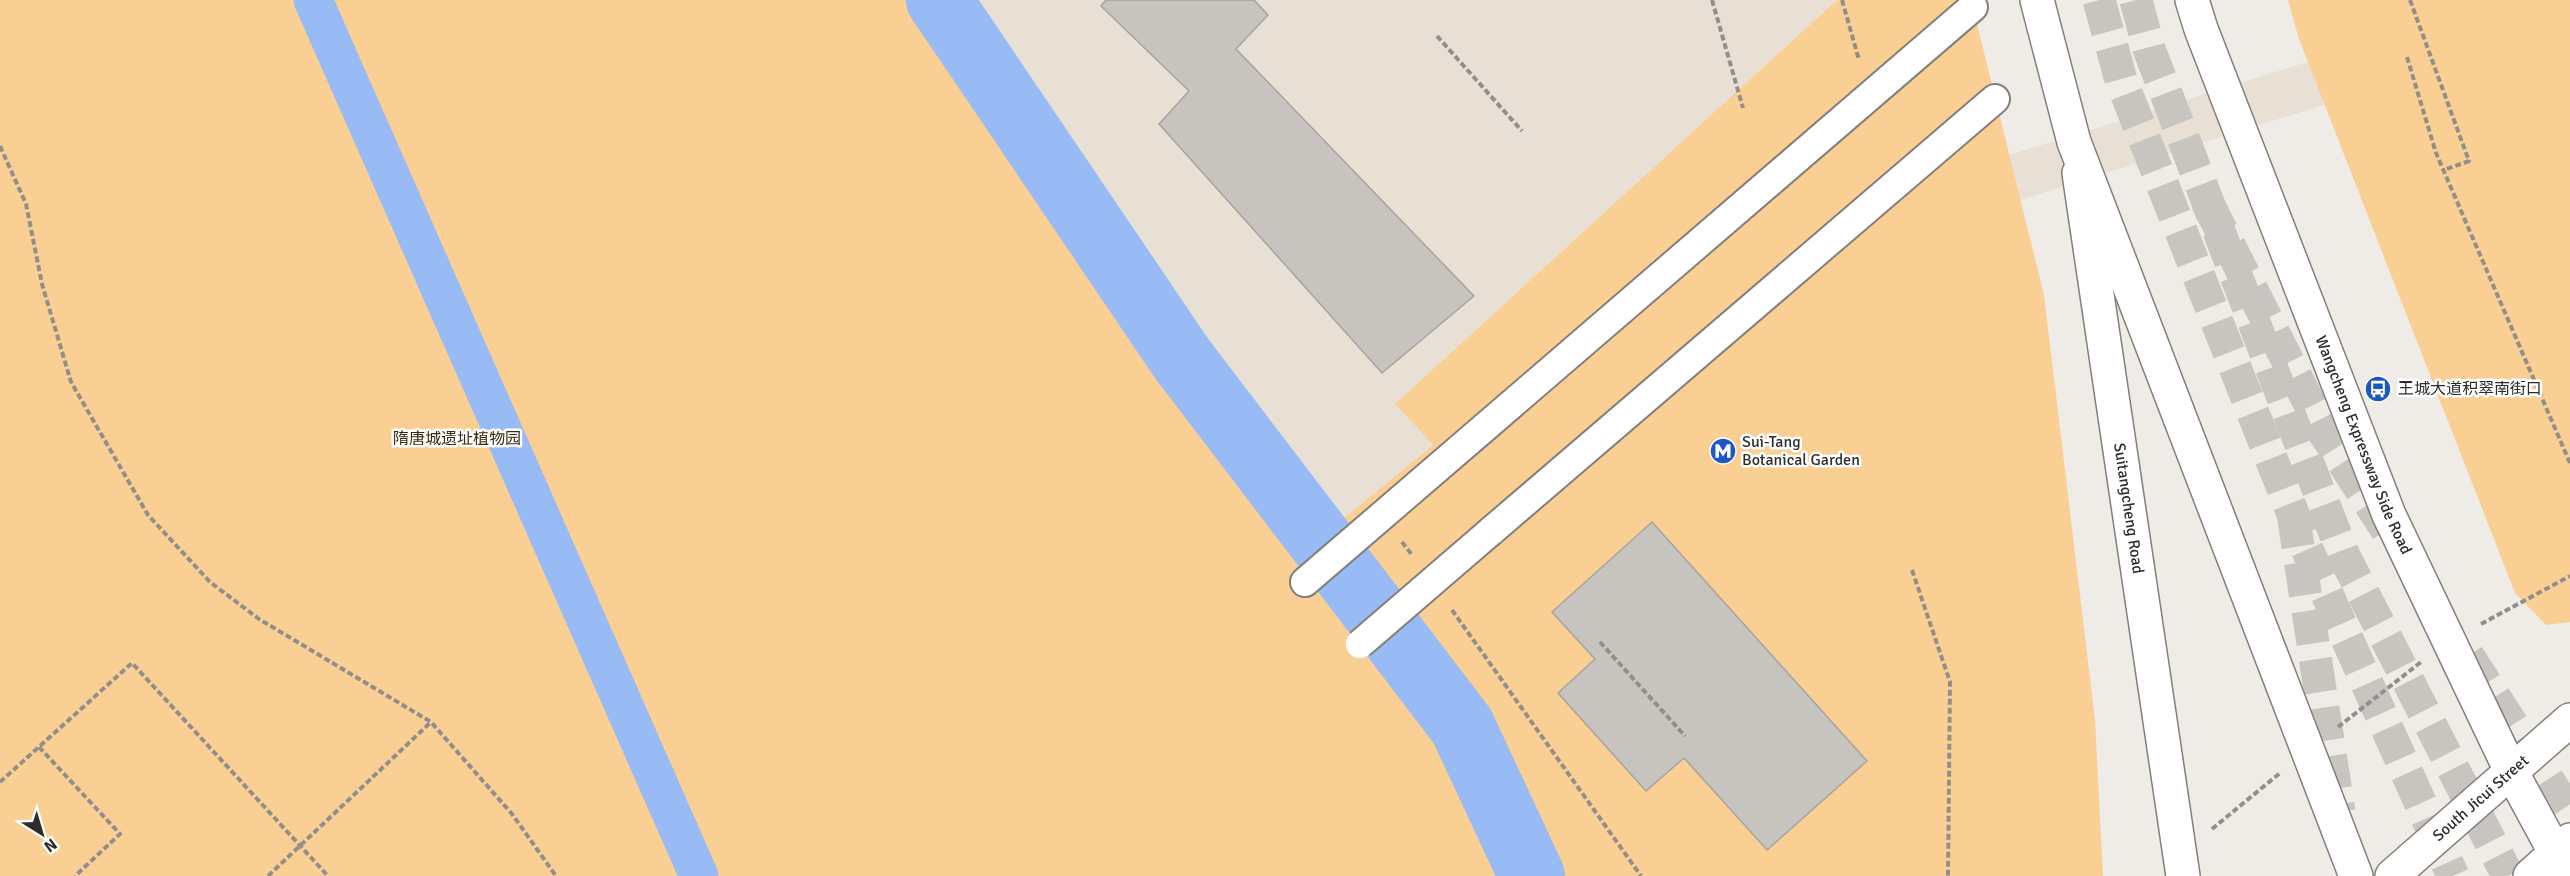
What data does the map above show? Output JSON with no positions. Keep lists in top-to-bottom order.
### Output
{
  "streets": {
    "main road": ["Wangcheng Expressway Side Road", "Suitangcheng Road", "South Jicui Street"]
  },
  "crossings": [
    ["Wangcheng Expressway Side Road", "South Jicui Street"]
  ],
  "parks": ["隋唐城遗址植物园"],
  "places": {
    "bus stop": ["王城大道积翠南街口"],
    "metro station": ["Sui-Tang Botanical Garden"]
  },
  "north": "bottom right"
}
